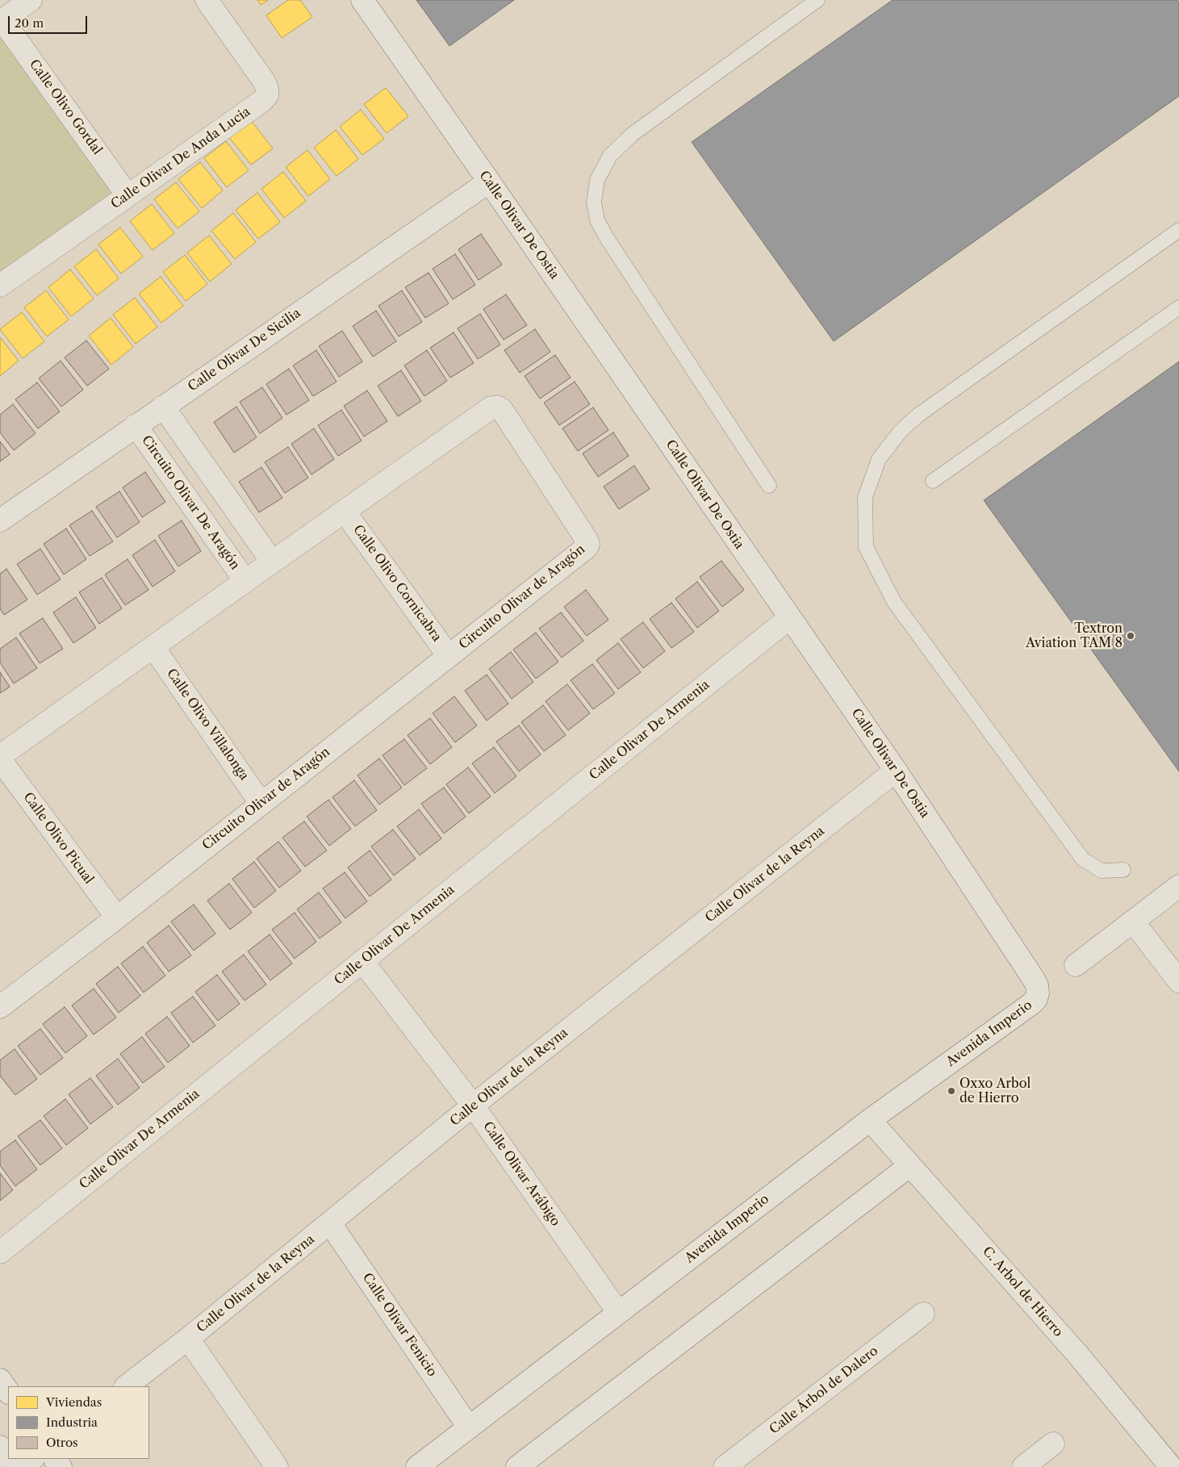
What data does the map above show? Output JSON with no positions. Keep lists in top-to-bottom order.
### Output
{
  "streets": {
    "street": [
      "Calle Olivo Gordal",
      "Calle Olivar De Anda Lucia",
      "Calle Olivar De Ostia",
      "Calle Olivar De Sicilia",
      "Circuito Olivar De Aragón",
      "Calle Olivo Cornicabra",
      "Circuito Olivar de Aragón",
      "Calle Olivo Villalonga",
      "Calle Olivar De Armenia",
      "Calle Olivo Picual",
      "Calle Olivar de la Reyna",
      "Avenida Imperio",
      "Calle Olivar Arábigo",
      "C. Arbol de Hierro",
      "Calle Olivar Fenicio",
      "Calle Árbol de Dalero"
    ]
  },
  "crossings": [
    ["Calle Olivo Gordal", "Calle Olivar De Anda Lucia"],
    ["Calle Olivar De Ostia", "Calle Olivar De Sicilia"],
    ["Calle Olivar De Ostia", "Calle Olivar De Armenia"],
    ["Calle Olivar De Ostia", "Calle Olivar de la Reyna"],
    ["Calle Olivar De Ostia", "Avenida Imperio"],
    ["Calle Olivar De Sicilia", "Circuito Olivar De Aragón"],
    ["Circuito Olivar De Aragón", "Circuito Olivar de Aragón"],
    ["Calle Olivo Cornicabra", "Circuito Olivar de Aragón"],
    ["Circuito Olivar de Aragón", "Calle Olivo Villalonga"],
    ["Circuito Olivar de Aragón", "Calle Olivo Picual"],
    ["Calle Olivar De Armenia", "Calle Olivar Arábigo"],
    ["Calle Olivar de la Reyna", "Calle Olivar Arábigo"],
    ["Calle Olivar de la Reyna", "Calle Olivar Fenicio"],
    ["Avenida Imperio", "Calle Olivar Arábigo"],
    ["Avenida Imperio", "C. Arbol de Hierro"],
    ["Avenida Imperio", "Calle Olivar Fenicio"]
  ],
  "places": ["Textron Aviation TAM 8", "Oxxo Arbol de Hierro"],
  "legend": ["Viviendas", "Industria", "Otros"],
  "scale_bar": "20 m"
}
